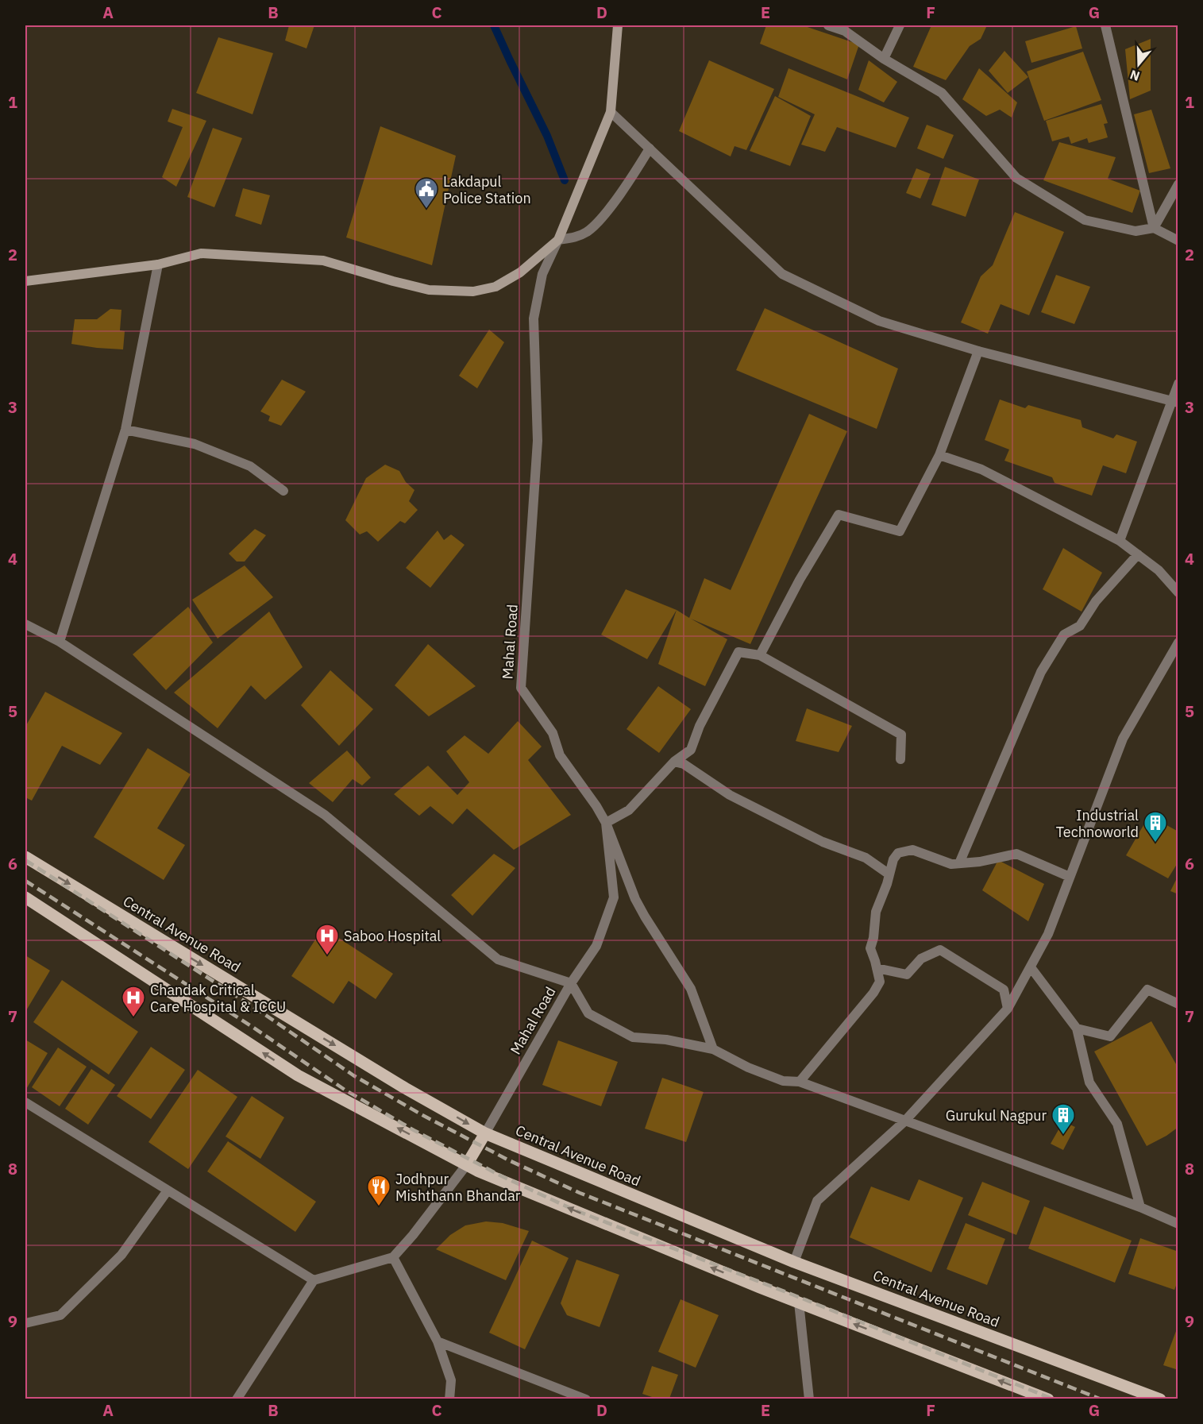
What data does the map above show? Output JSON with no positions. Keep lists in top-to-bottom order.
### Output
{
  "streets": {
    "main road": ["Central Avenue Road"],
    "street": ["Mahal Road"]
  },
  "crossings": [
    ["Mahal Road", "Central Avenue Road"]
  ],
  "places": {
    "public building": ["Lakdapul Police Station"],
    "building": ["Industrial Technoworld", "Gurukul Nagpur"],
    "hospital": ["Saboo Hospital", "Chandak Critical Care Hospital & ICCU"],
    "restaurant": ["Jodhpur Mishthann Bhandar"]
  },
  "north": "bottom",
  "grid": {
    "columns": [
      "A",
      "B",
      "C",
      "D",
      "E",
      "F",
      "G"
    ],
    "rows": [
      "1",
      "2",
      "3",
      "4",
      "5",
      "6",
      "7",
      "8",
      "9"
    ]
  }
}
